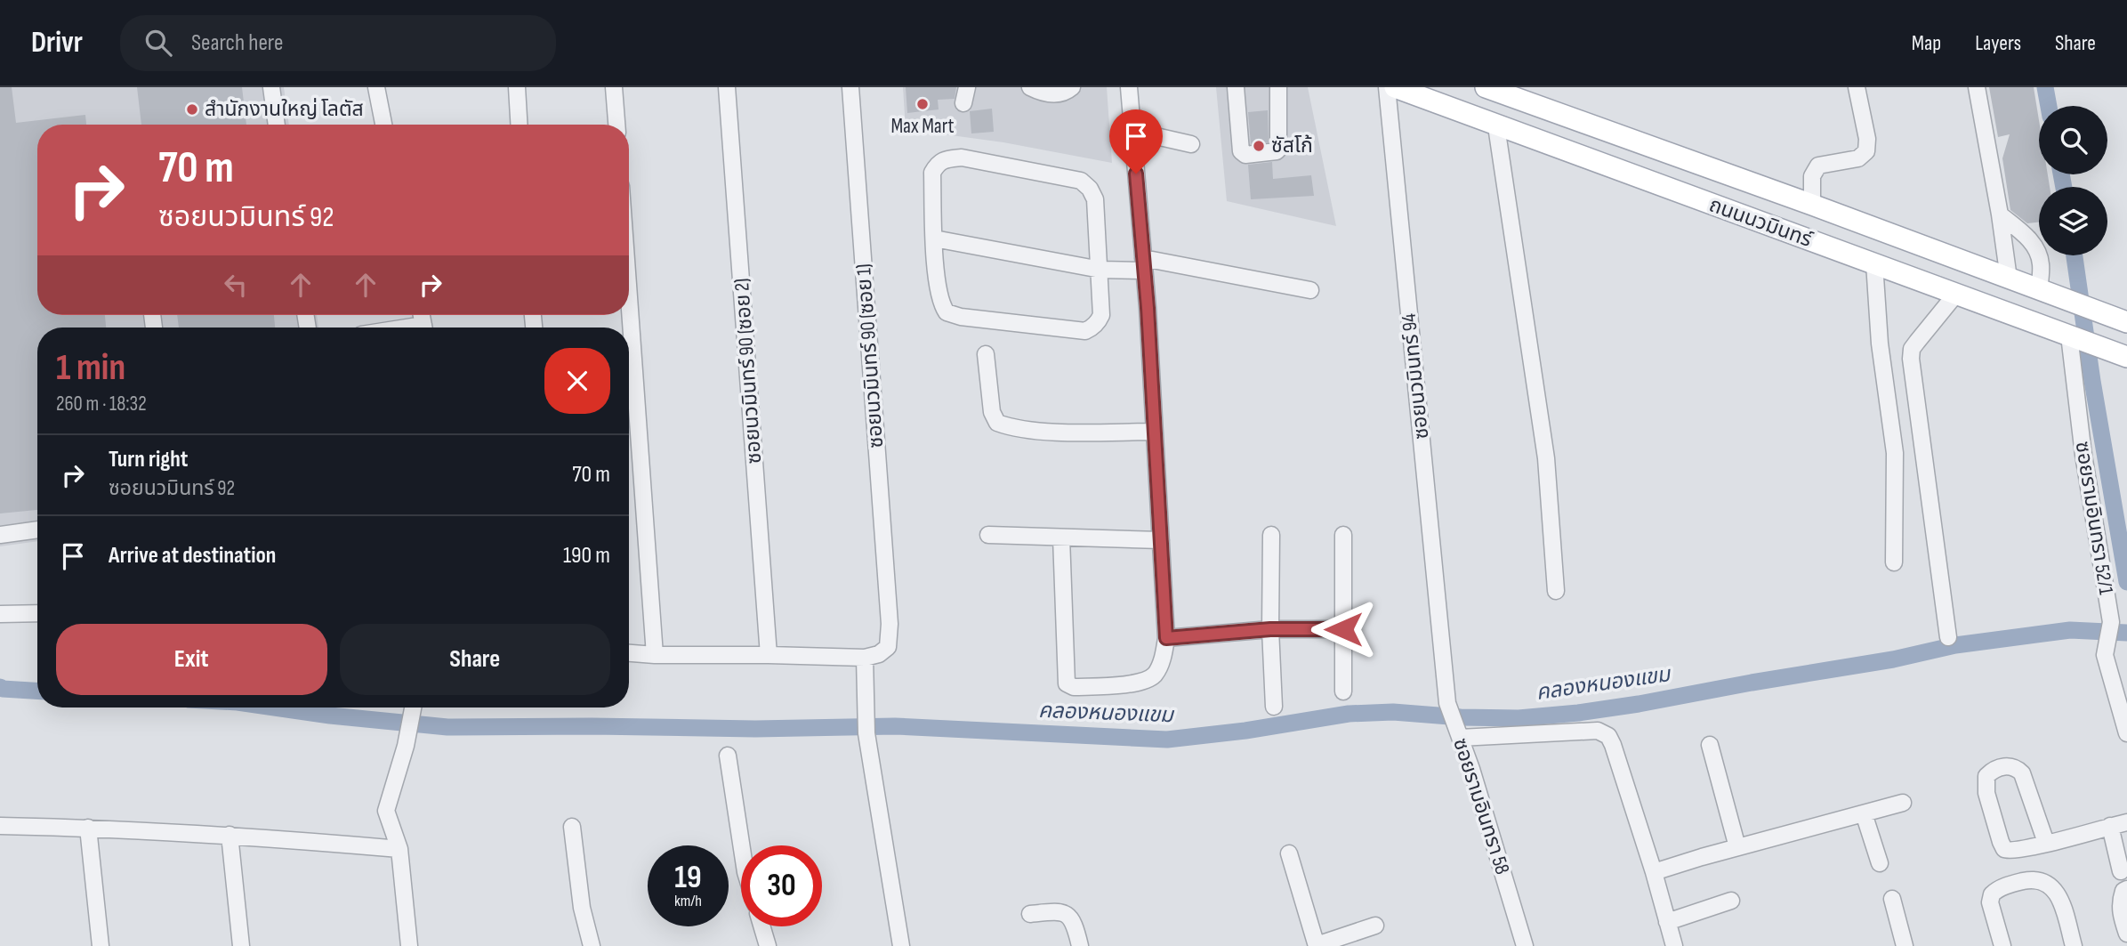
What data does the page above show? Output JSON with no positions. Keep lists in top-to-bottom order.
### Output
{
  "streets": {
    "main road": ["ถนนนวมินทร์"],
    "street": [
      "ซอยนวมินทร์ 90 (ซอย 1)",
      "ซอยนวมินทร์ 90 (ซอย 2)",
      "ซอยนวมินทร์ 94",
      "ซอยรามอินทรา 52/1",
      "ซอยรามอินทรา 58"
    ]
  },
  "crossings": [
    ["ถนนนวมินทร์", "ซอยรามอินทรา 52/1"],
    ["ซอยนวมินทร์ 94", "ซอยรามอินทรา 58"]
  ],
  "water": ["คลองหนองแขม"],
  "places": ["Max Mart", "สำนักงานใหญ่ โลตัส", "ซัสโก้"],
  "page": {
    "header": "Drivr",
    "search": "Search here",
    "nav": ["Map", "Layers", "Share"],
    "turn": ["70 m", "ซอยนวมินทร์ 92"],
    "heading": ["1 min", "260 m · 18:32"],
    "list": [
      {
        "name": "Turn right",
        "note": "ซอยนวมินทร์ 92",
        "value": "70 m"
      },
      {
        "name": "Arrive at destination",
        "value": "190 m"
      }
    ],
    "buttons": ["Exit", "Share"],
    "speed": "19 km/h",
    "limit": "30"
  }
}
